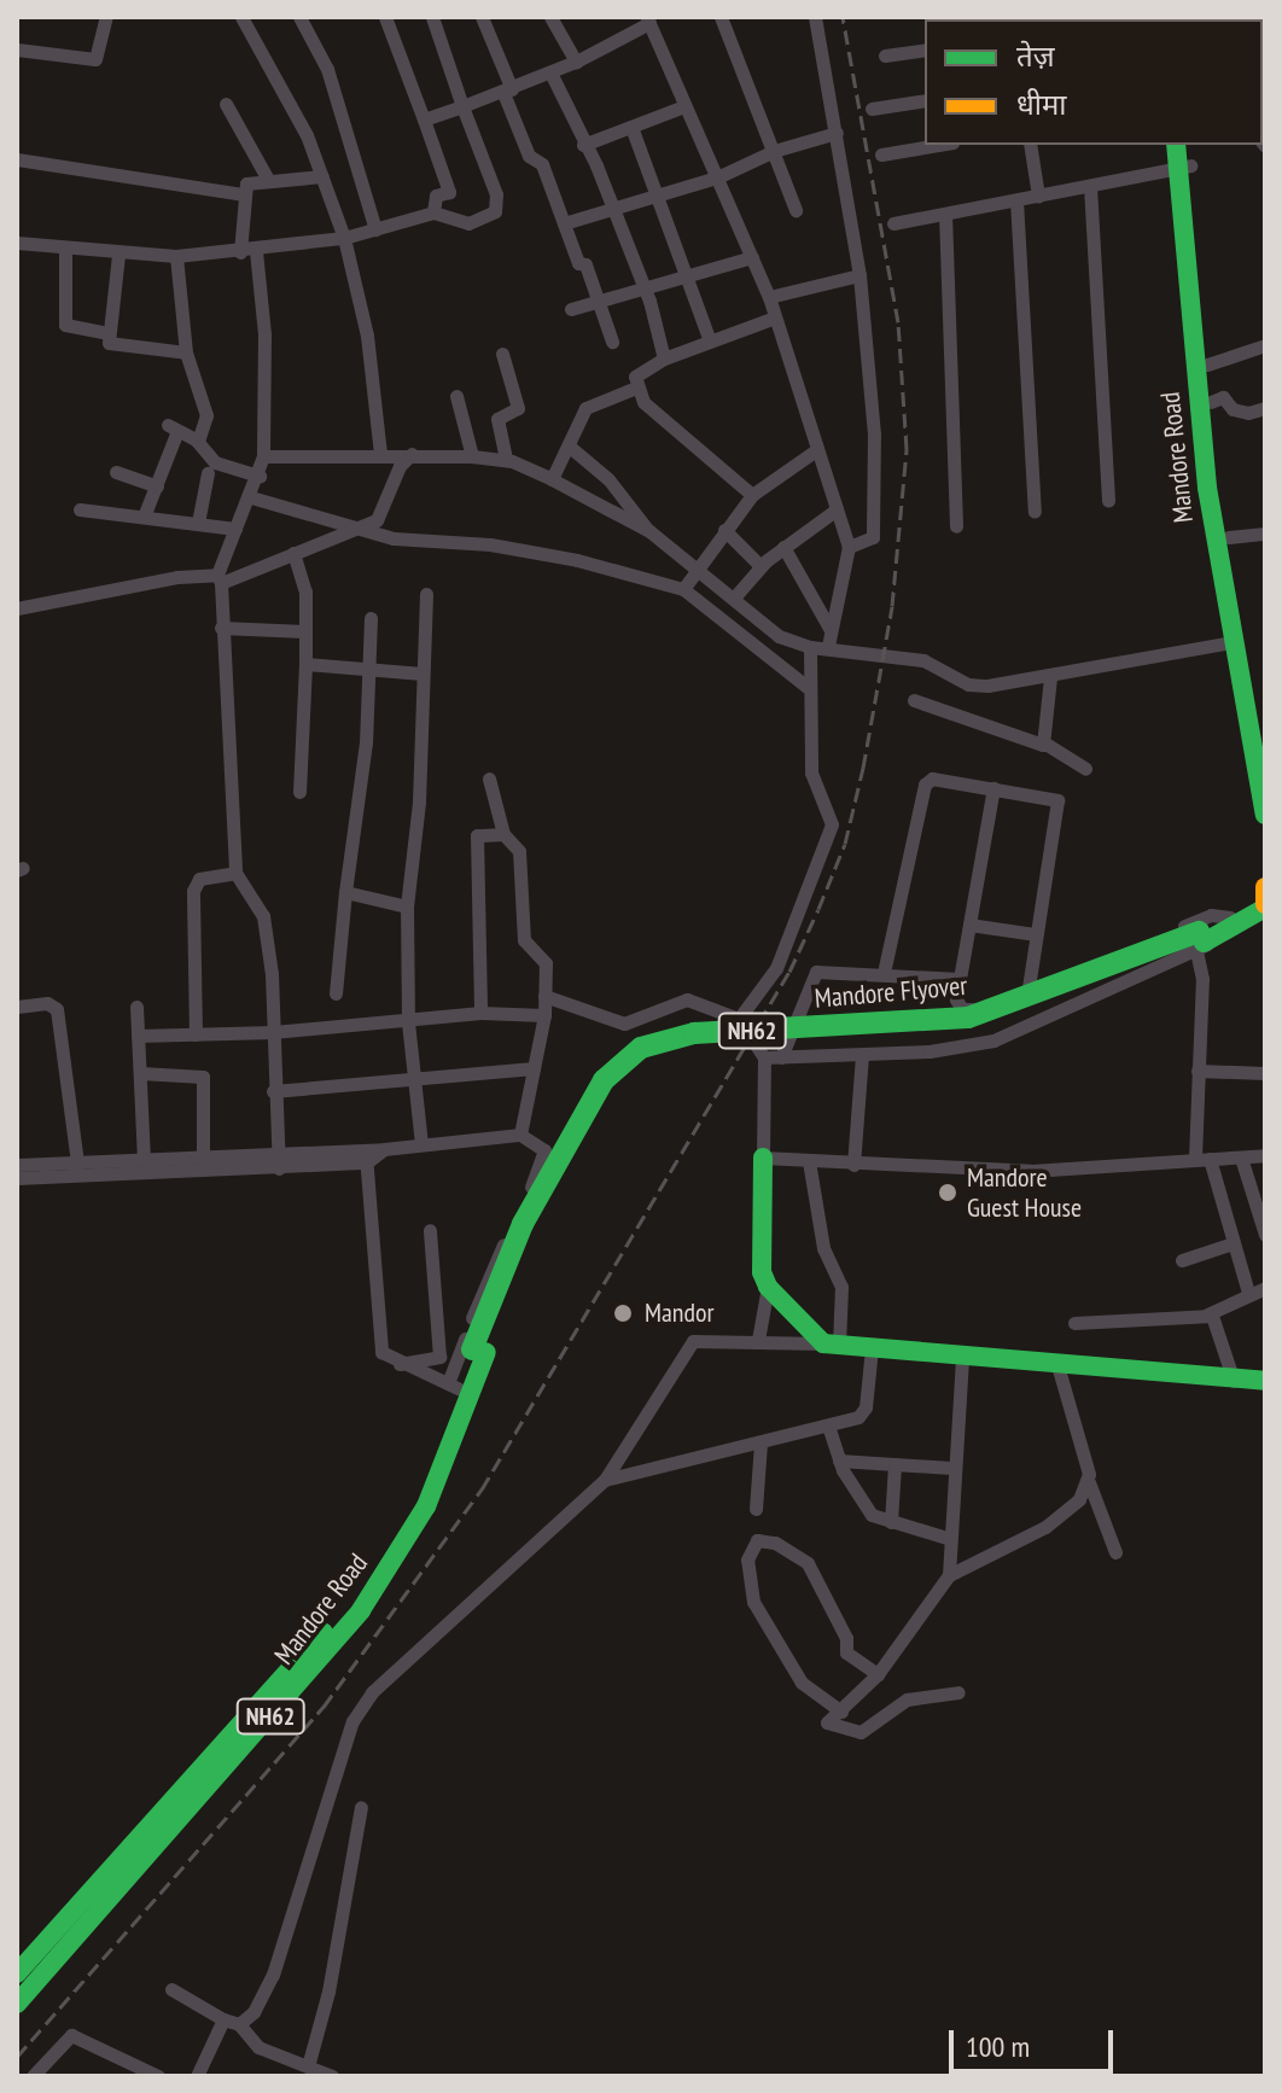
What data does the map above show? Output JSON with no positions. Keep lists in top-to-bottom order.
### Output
{
  "streets": {
    "main road": ["Mandore Road", "Mandore Flyover", "NH62"]
  },
  "crossings": [
    ["Mandore Road", "Mandore Flyover"],
    ["Mandore Road", "NH62"],
    ["Mandore Flyover", "NH62"]
  ],
  "places": ["Mandore Guest House", "Mandor"],
  "legend": ["तेज़", "धीमा"],
  "scale_bar": "100 m"
}
